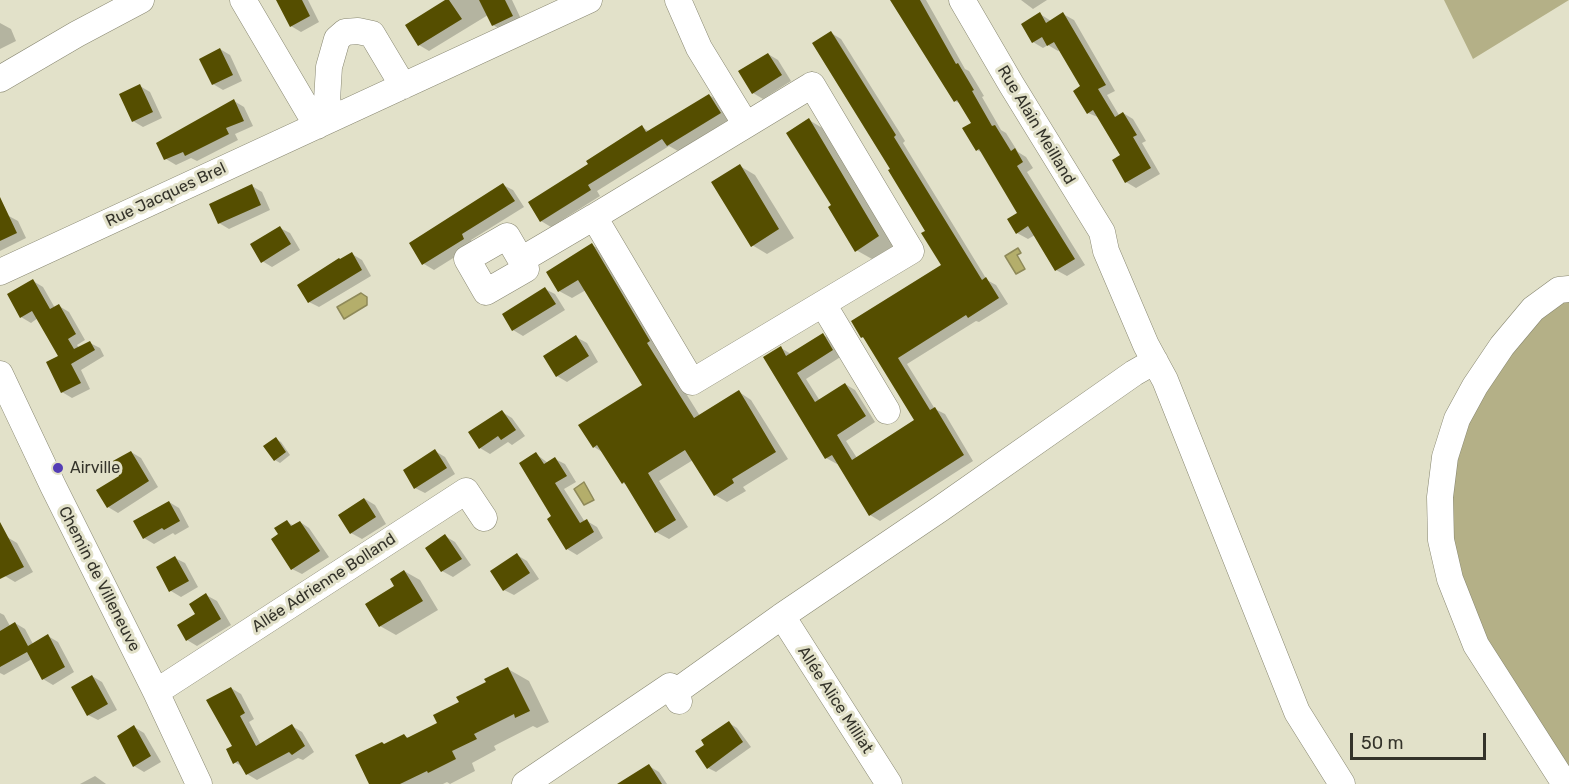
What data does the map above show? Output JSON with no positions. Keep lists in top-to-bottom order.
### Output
{
  "streets": {
    "street": [
      "Rue Alain Meilland",
      "Rue Jacques Brel",
      "Chemin de Villeneuve",
      "Allée Adrienne Bolland",
      "Allée Alice Milliat"
    ]
  },
  "crossings": [
    ["Chemin de Villeneuve", "Allée Adrienne Bolland"]
  ],
  "places": ["Airville"],
  "scale_bar": "50 m"
}
